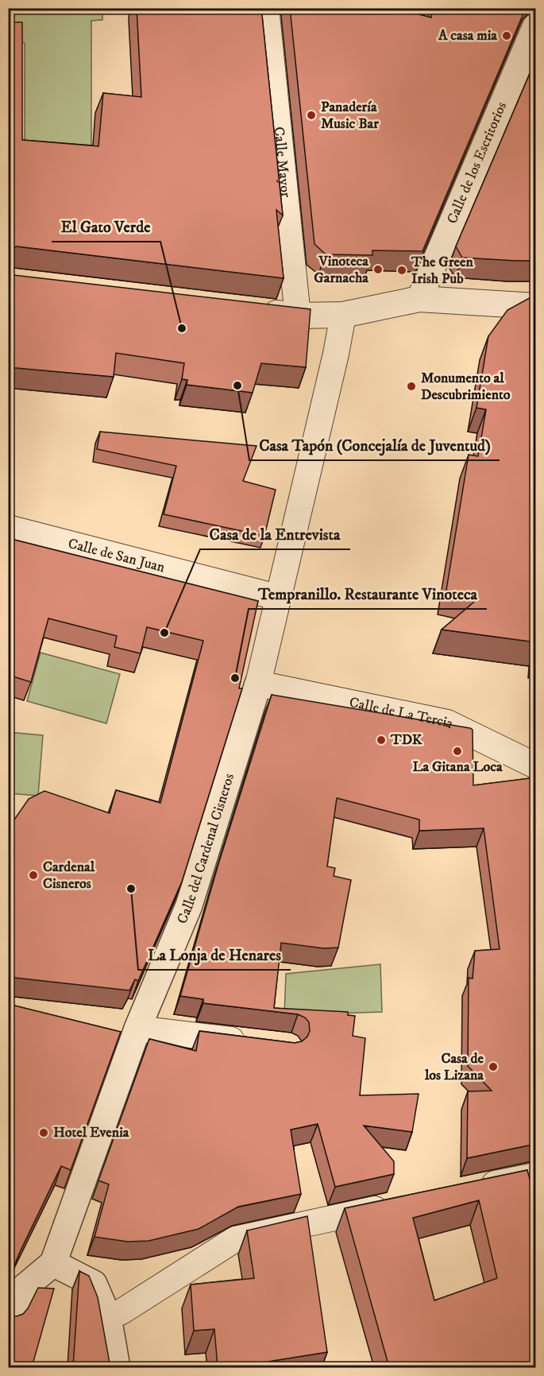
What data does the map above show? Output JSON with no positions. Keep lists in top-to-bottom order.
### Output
{
  "streets": {
    "street": [
      "Calle Mayor",
      "Calle de los Escritorios",
      "Calle de San Juan",
      "Calle de La Tercia",
      "Calle del Cardenal Cisneros"
    ]
  },
  "crossings": [
    ["Calle de La Tercia", "Calle del Cardenal Cisneros"]
  ],
  "places": [
    "A casa mia",
    "Panadería Music Bar",
    "Vinoteca Garnacha",
    "The Green Irish Pub",
    "El Gato Verde",
    "Casa Tapón (Concejalía de Juventud)",
    "Monumento al Descubrimiento",
    "Casa de la Entrevista",
    "Tempranillo. Restaurante Vinoteca",
    "TDK",
    "La Gitana Loca",
    "Cardenal Cisneros",
    "La Lonja de Henares",
    "Casa de los Lizana",
    "Hotel Evenia"
  ]
}
